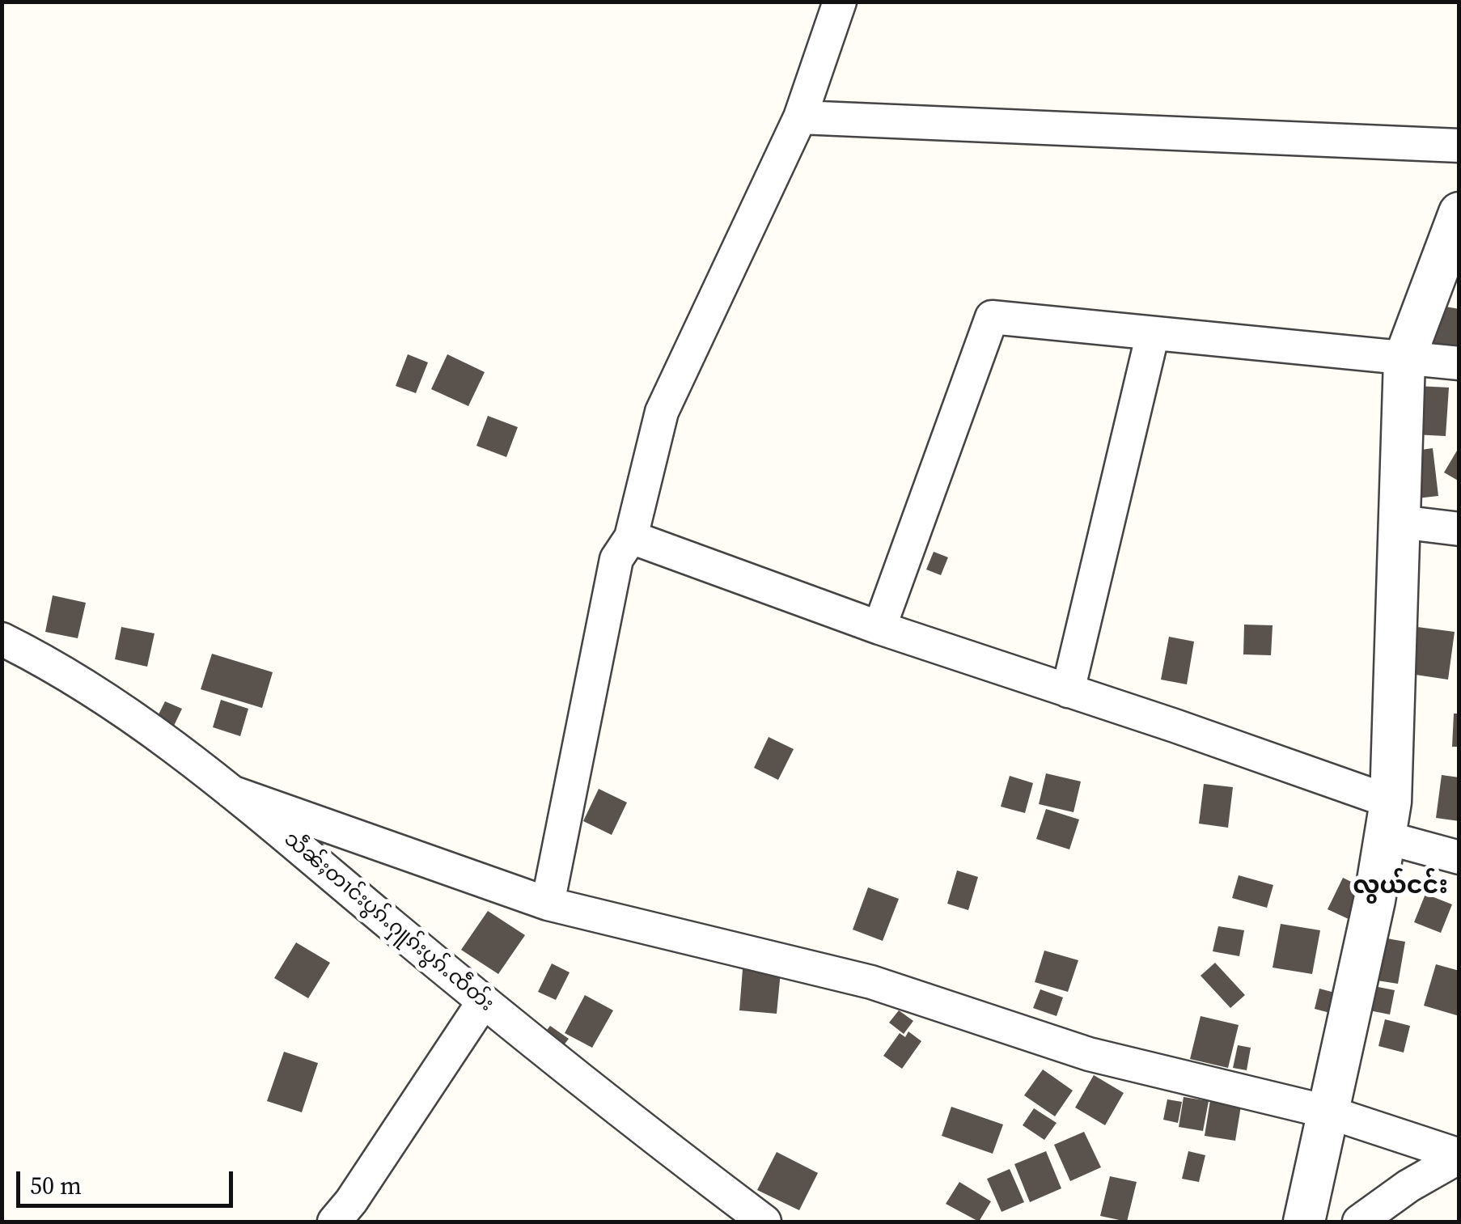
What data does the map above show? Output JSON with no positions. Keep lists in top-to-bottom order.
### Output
{
  "streets": {
    "street": ["သဵၼ်ႈတၢင်းပွၵ်ႉႁူၵ်းပွၵ်ႉၸဵတ်း"]
  },
  "districts": ["လွယ်ငင်း"],
  "scale_bar": "50 m"
}
